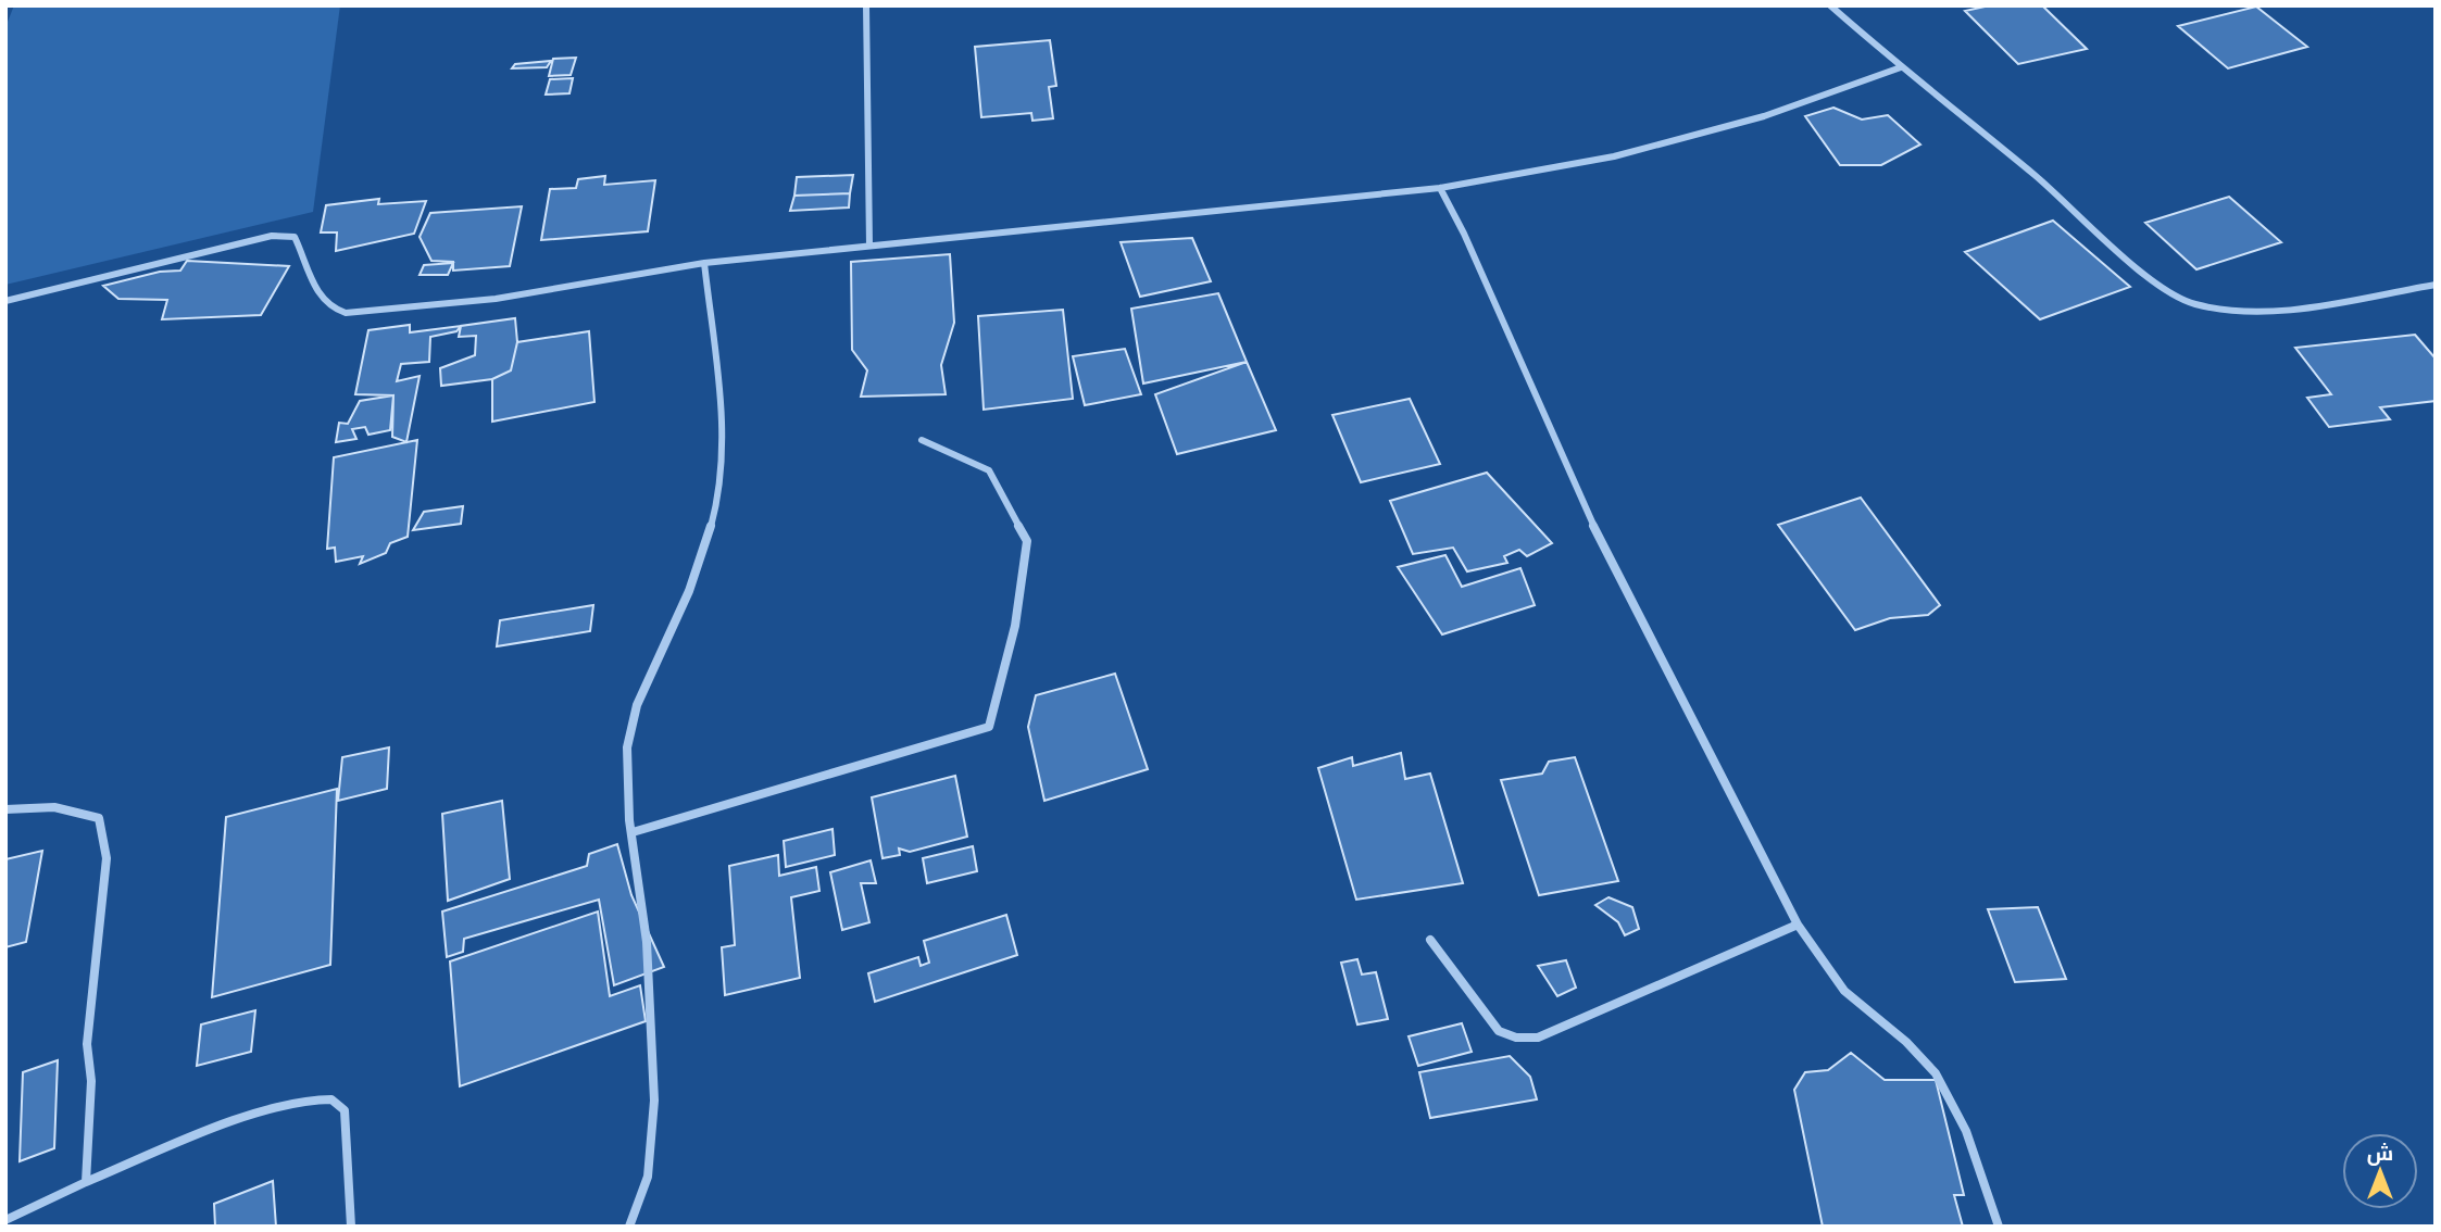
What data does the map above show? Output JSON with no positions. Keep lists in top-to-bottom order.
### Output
{
  "north": "top"
}
